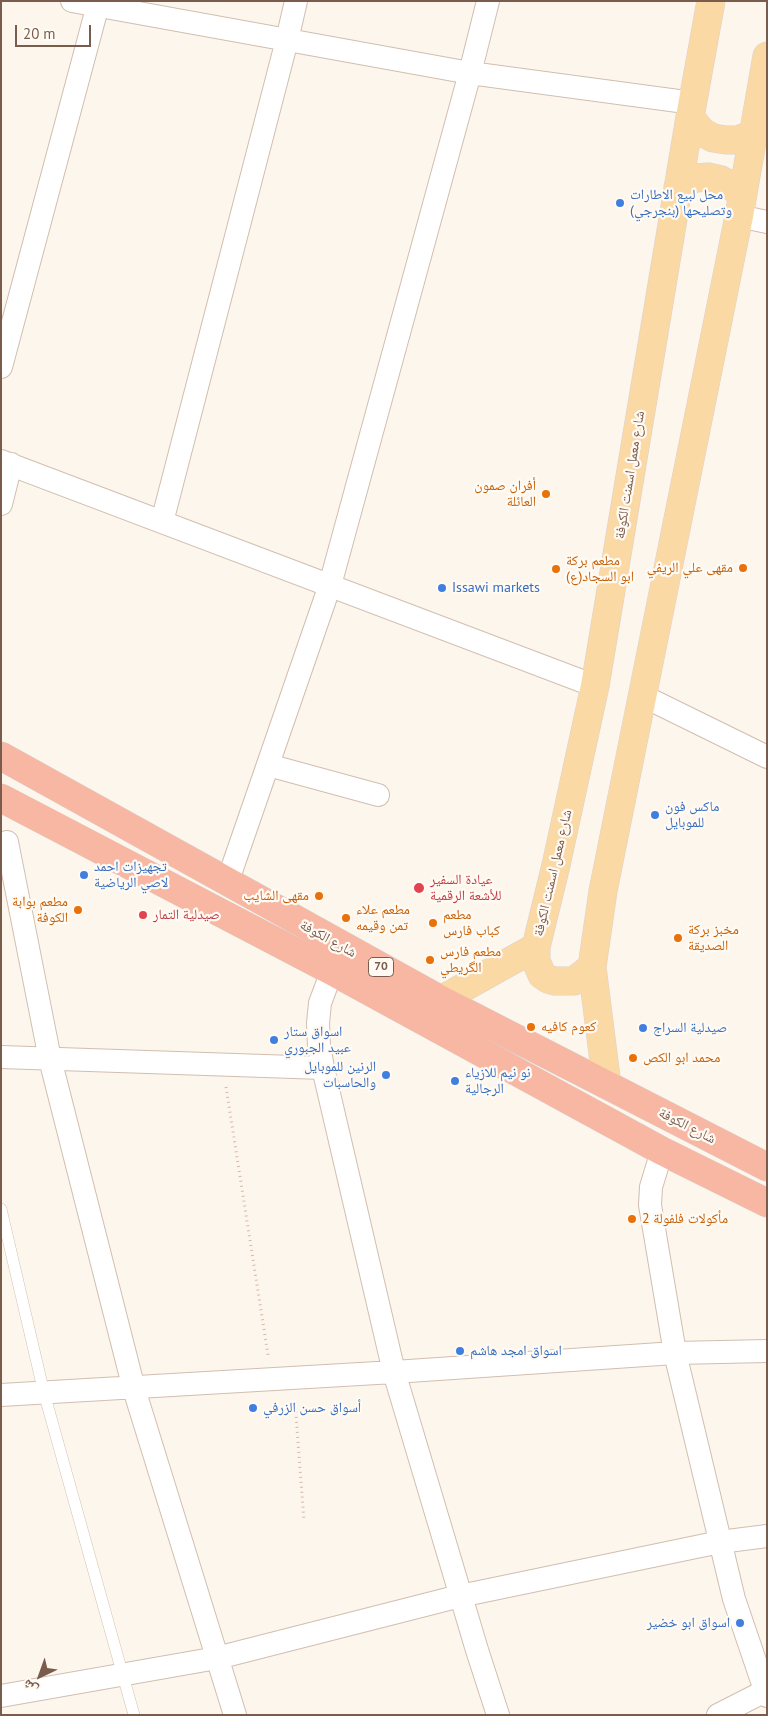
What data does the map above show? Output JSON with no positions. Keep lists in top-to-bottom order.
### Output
{
  "streets": {
    "highway": ["شارع الكوفة", "70"],
    "main road": ["شارع معمل اسمنت الكوفة"]
  },
  "places": [
    "محل لبيع الاطارات وتصليحها (بنجرجي)",
    "أفران صمون العائلة",
    "مقهى علي الريفي",
    "مطعم بركة ابو السجاد(ع)",
    "Issawi markets",
    "ماكس فون للموبايل",
    "تجهيزات احمد لاصي الرياضية",
    "عيادة السفير للأشعة الرقمية",
    "مقهى الشايب",
    "مطعم بوابة الكوفة",
    "صيدلية التمار",
    "مطعم علاء تمن وقيمه",
    "مطعم كباب فارس",
    "مخبز بركة الصديقة",
    "مطعم فارس الگريطي",
    "كعوم كافيه",
    "صيدلية السراج",
    "اسواق ستار عبيد الجبوري",
    "محمد ابو الكص",
    "الرنين للموبايل والحاسبات",
    "نو نيم للازياء الرجالية",
    "مأكولات فلفولة 2",
    "اسواق امجد هاشم",
    "أسواق حسن الزرفي",
    "اسواق ابو خضير"
  ],
  "scale_bar": "20 m",
  "north": "bottom left"
}
